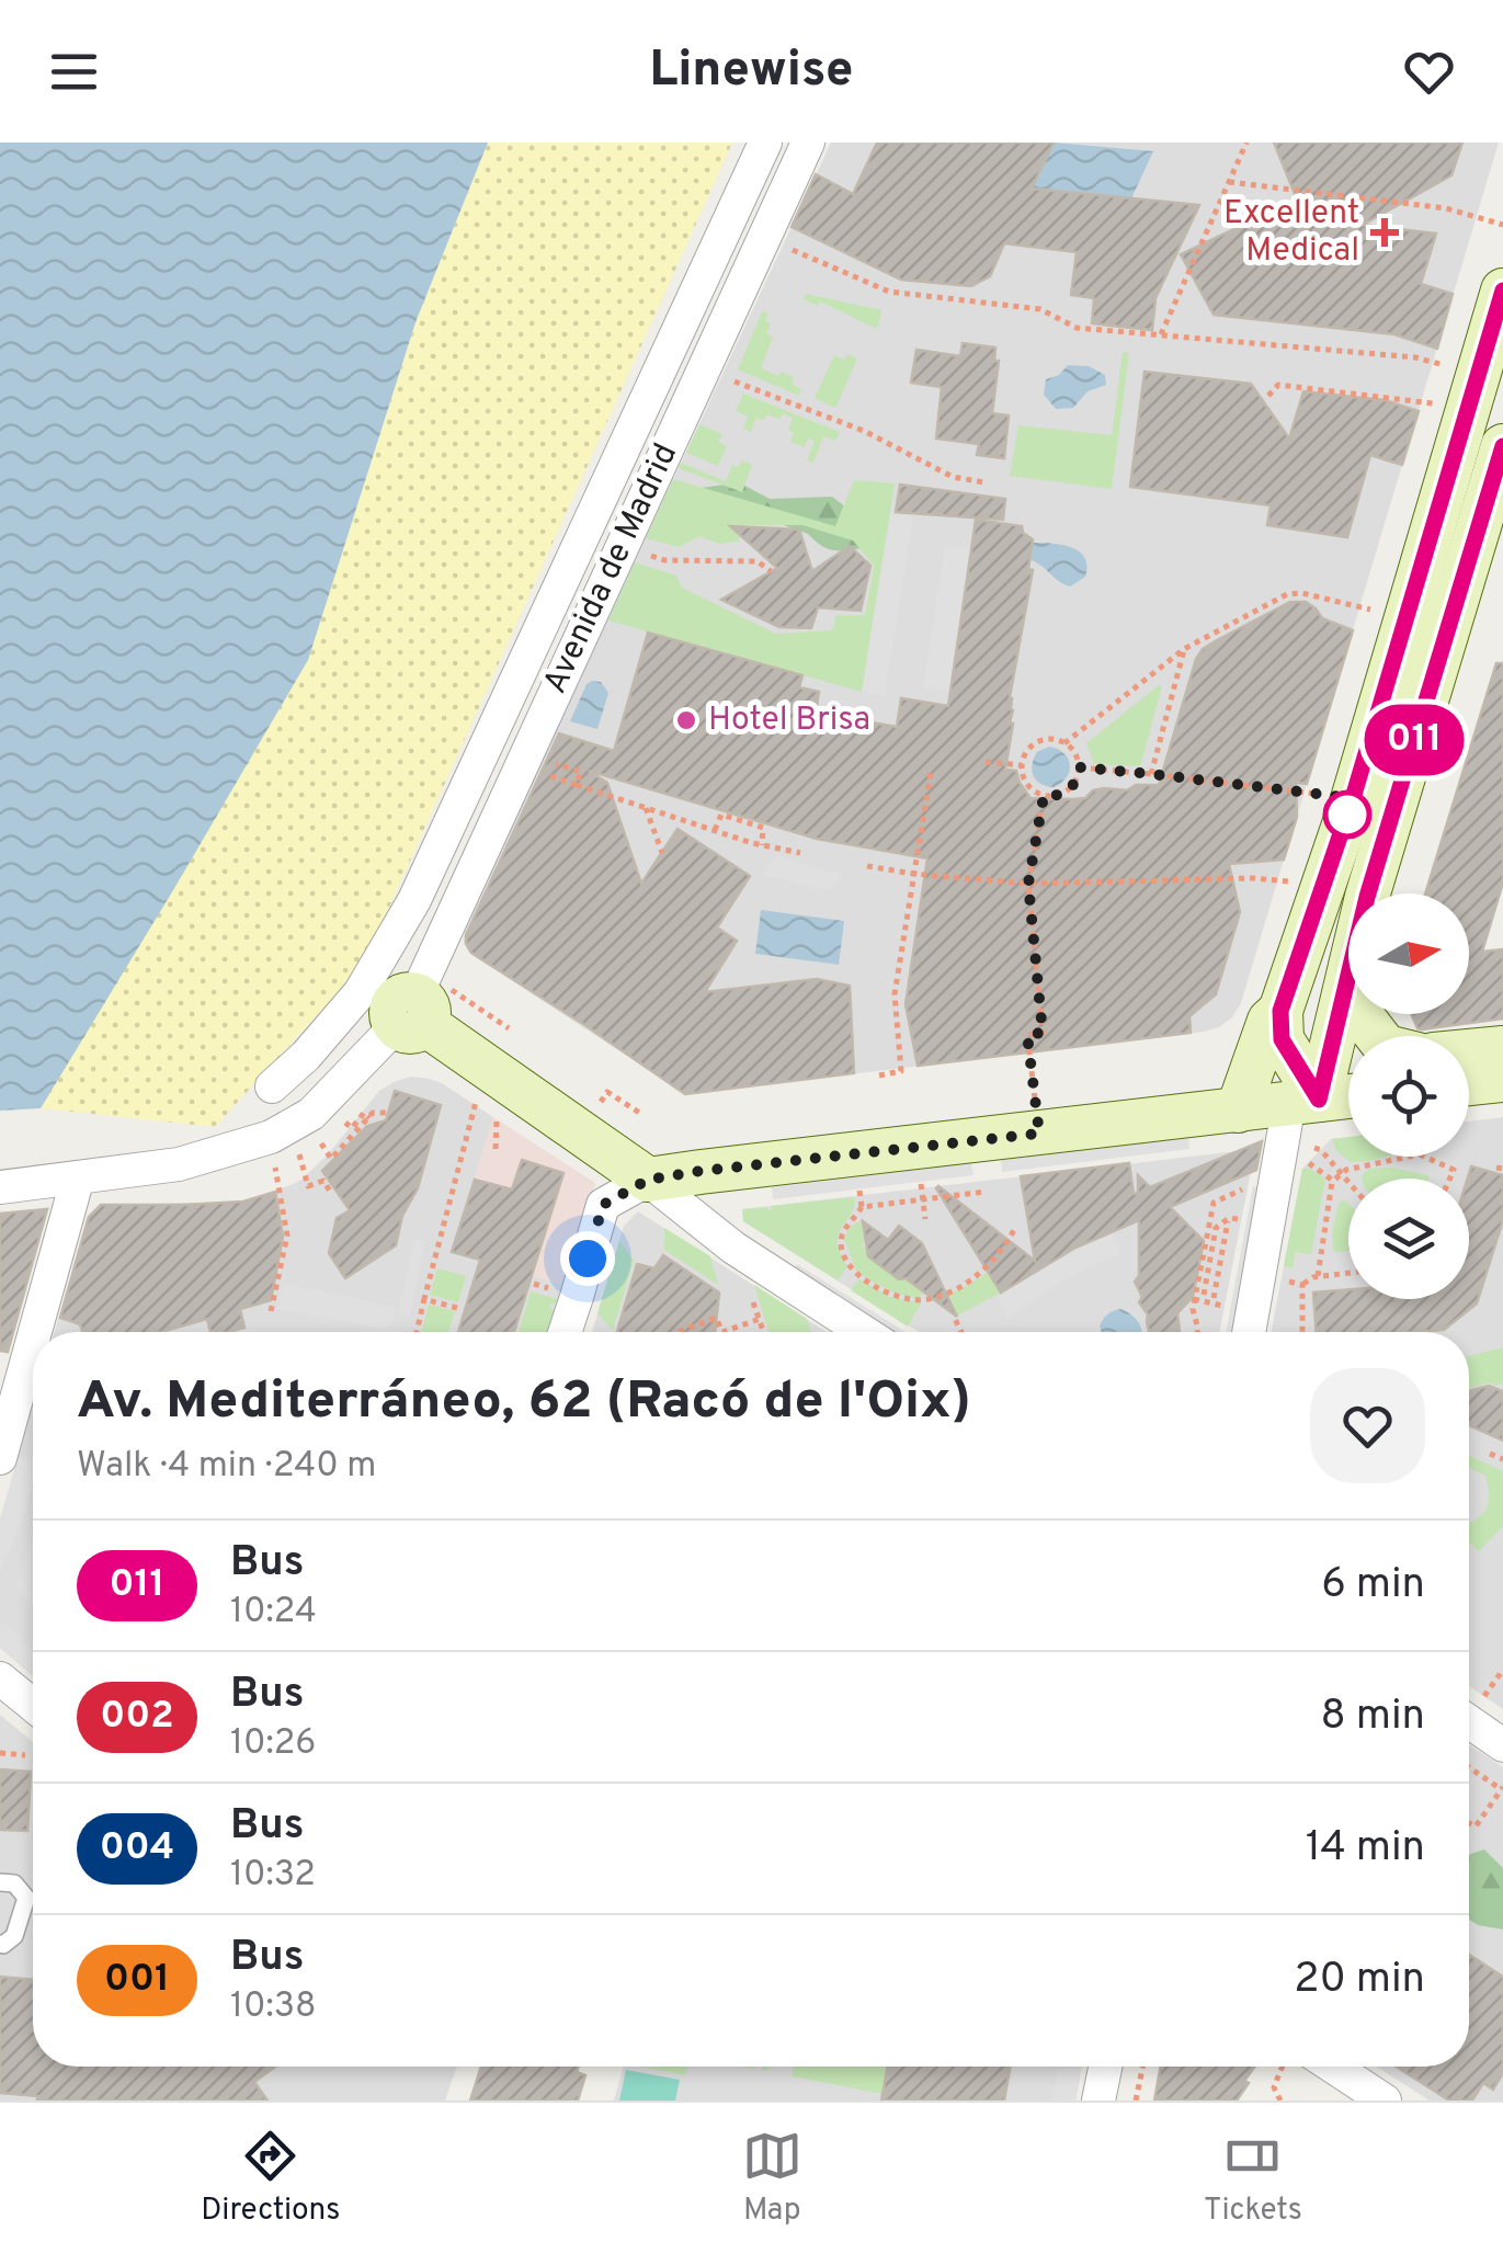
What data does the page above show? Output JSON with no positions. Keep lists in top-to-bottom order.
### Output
{
  "streets": {
    "street": ["Avenida de Madrid"]
  },
  "places": {
    "health": ["Excellent Medical"],
    "other": ["Hotel Brisa"]
  },
  "lines": ["bus line 011"],
  "north": "right",
  "page": {
    "header": "Linewise",
    "on_map": "011",
    "heading": ["Av. Mediterráneo, 62 (Racó de l'Oix)", "Walk · 4 min · 240 m"],
    "list": [
      {
        "mark": "011",
        "name": "Bus",
        "note": "10:24",
        "value": "6 min"
      },
      {
        "mark": "002",
        "name": "Bus",
        "note": "10:26",
        "value": "8 min"
      },
      {
        "mark": "004",
        "name": "Bus",
        "note": "10:32",
        "value": "14 min"
      },
      {
        "mark": "001",
        "name": "Bus",
        "note": "10:38",
        "value": "20 min"
      }
    ],
    "tabs": ["Directions", "Map", "Tickets"]
  }
}
